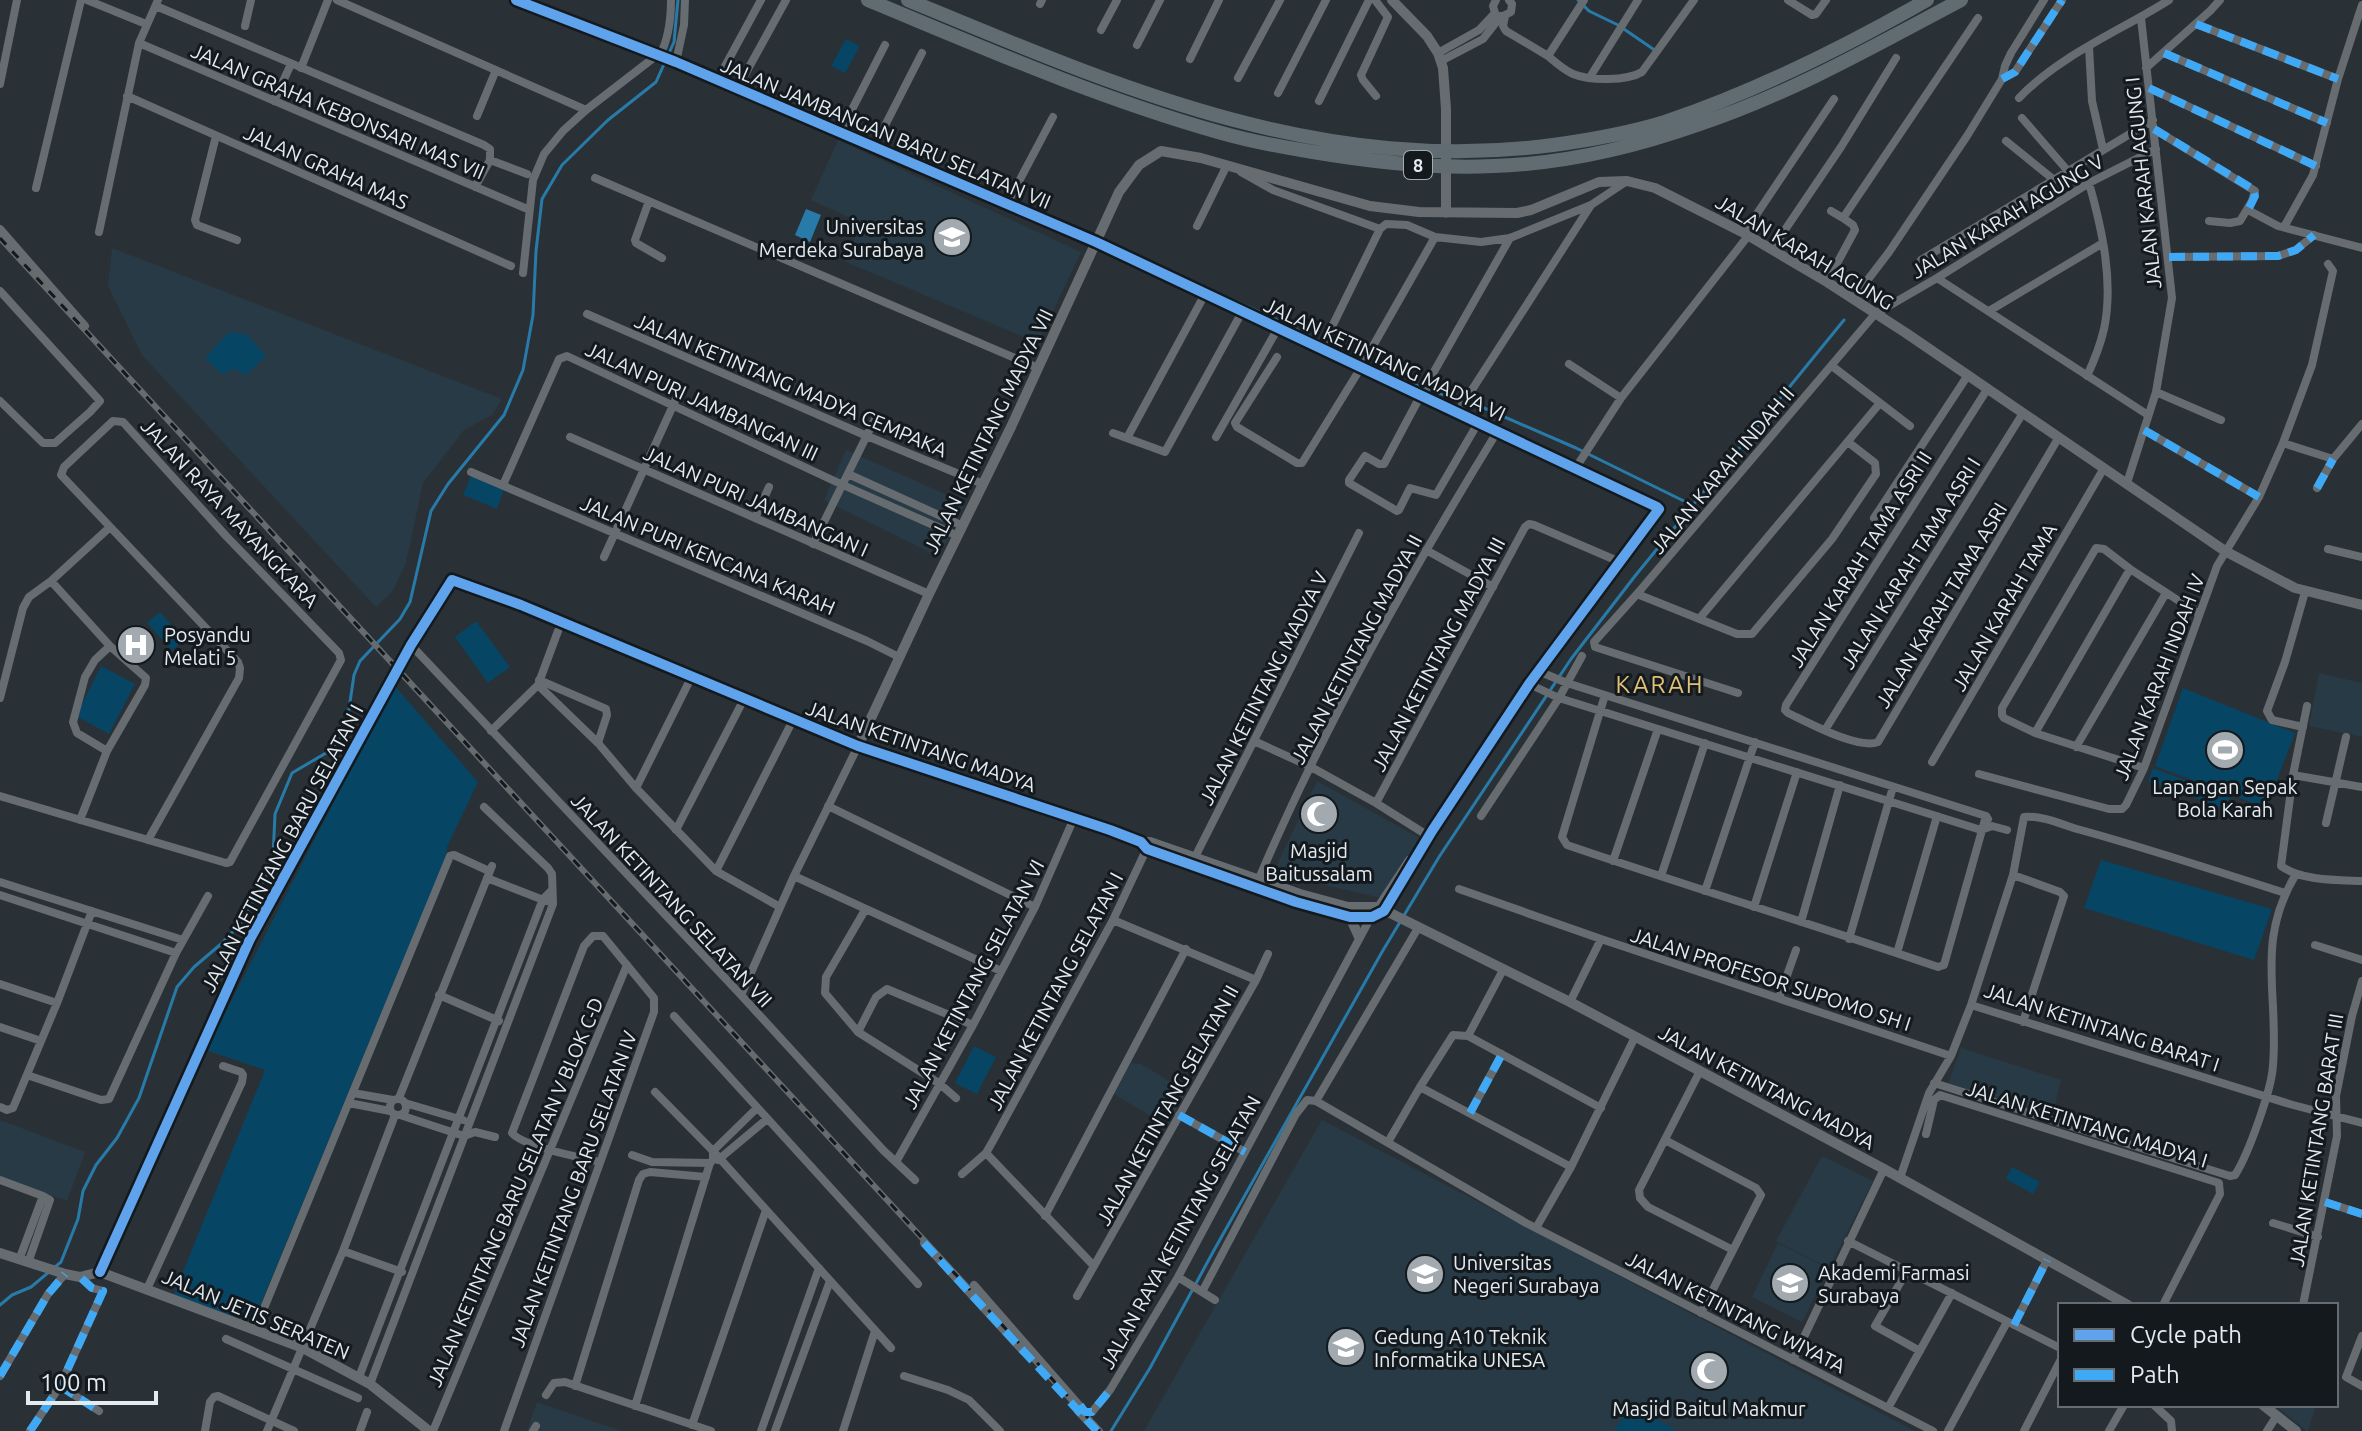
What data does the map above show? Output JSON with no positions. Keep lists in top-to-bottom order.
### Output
{
  "streets": {
    "highway": ["8"],
    "street": [
      "JALAN GRAHA KEBONSARI MAS VII",
      "JALAN JAMBANGAN BARU SELATAN VII",
      "JALAN GRAHA MAS",
      "JALAN KARAH AGUNG I",
      "JALAN KARAH AGUNG V",
      "JALAN KARAH AGUNG",
      "JALAN KETINTANG MADYA VI",
      "JALAN KETINTANG MADYA CEMPAKA",
      "JALAN PURI JAMBANGAN III",
      "JALAN KETINTANG MADYA VII",
      "JALAN KARAH INDAH II",
      "JALAN PURI JAMBANGAN I",
      "JALAN RAYA MAYANGKARA",
      "JALAN PURI KENCANA KARAH",
      "JALAN KARAH TAMA ASRI II",
      "JALAN KARAH TAMA ASRI I",
      "JALAN KARAH TAMA ASRI",
      "JALAN KARAH TAMA",
      "JALAN KETINTANG MADYA II",
      "JALAN KETINTANG MADYA III",
      "JALAN KARAH INDAH IV",
      "JALAN KETINTANG MADYA V",
      "JALAN KETINTANG MADYA",
      "JALAN KETINTANG BARU SELATAN I",
      "JALAN KETINTANG SELATAN VII",
      "JALAN PROFESOR SUPOMO SH I",
      "JALAN KETINTANG SELATAN VI",
      "JALAN KETINTANG SELATAN I",
      "JALAN KETINTANG BARAT I",
      "JALAN KETINTANG SELATAN II",
      "JALAN KETINTANG MADYA I",
      "JALAN KETINTANG BARAT III",
      "JALAN KETINTANG BARU SELATAN IV",
      "JALAN KETINTANG BARU SELATAN V BLOK C-D",
      "JALAN RAYA KETINTANG SELATAN",
      "JALAN KETINTANG WIYATA",
      "JALAN JETIS SERATEN"
    ]
  },
  "crossings": [
    ["JALAN JAMBANGAN BARU SELATAN VII", "JALAN KETINTANG MADYA VI"],
    ["JALAN JAMBANGAN BARU SELATAN VII", "JALAN KETINTANG MADYA VII"],
    ["JALAN KARAH AGUNG I", "JALAN KARAH AGUNG V"],
    ["JALAN KARAH AGUNG I", "JALAN KARAH AGUNG"],
    ["JALAN KARAH AGUNG V", "JALAN KARAH AGUNG"],
    ["JALAN KARAH AGUNG V", "JALAN KARAH INDAH II"],
    ["JALAN KARAH AGUNG", "JALAN KETINTANG MADYA VII"],
    ["JALAN KARAH AGUNG", "JALAN KARAH INDAH II"],
    ["JALAN KARAH AGUNG", "JALAN KARAH TAMA ASRI II"],
    ["JALAN KARAH AGUNG", "JALAN KARAH TAMA ASRI I"],
    ["JALAN KARAH AGUNG", "JALAN KARAH TAMA ASRI"],
    ["JALAN KARAH AGUNG", "JALAN KARAH TAMA"],
    ["JALAN KARAH AGUNG", "JALAN KARAH INDAH IV"],
    ["JALAN KETINTANG MADYA VI", "JALAN KETINTANG MADYA VII"],
    ["JALAN KETINTANG MADYA VI", "JALAN KETINTANG MADYA II"],
    ["JALAN KETINTANG MADYA VI", "JALAN RAYA KETINTANG SELATAN"],
    ["JALAN KETINTANG MADYA CEMPAKA", "JALAN KETINTANG MADYA VII"],
    ["JALAN PURI JAMBANGAN III", "JALAN KETINTANG MADYA VII"],
    ["JALAN PURI JAMBANGAN III", "JALAN PURI KENCANA KARAH"],
    ["JALAN KETINTANG MADYA VII", "JALAN PURI JAMBANGAN I"],
    ["JALAN KETINTANG MADYA VII", "JALAN PURI KENCANA KARAH"],
    ["JALAN KETINTANG MADYA VII", "JALAN KETINTANG MADYA"],
    ["JALAN KARAH TAMA ASRI II", "JALAN KARAH TAMA ASRI I"],
    ["JALAN KARAH TAMA ASRI II", "JALAN KARAH TAMA ASRI"],
    ["JALAN KARAH TAMA ASRI I", "JALAN KARAH TAMA ASRI"],
    ["JALAN KETINTANG MADYA II", "JALAN KETINTANG MADYA"],
    ["JALAN KETINTANG MADYA III", "JALAN RAYA KETINTANG SELATAN"],
    ["JALAN KETINTANG MADYA V", "JALAN KETINTANG MADYA"],
    ["JALAN KETINTANG MADYA", "JALAN KETINTANG BARU SELATAN I"],
    ["JALAN KETINTANG MADYA", "JALAN PROFESOR SUPOMO SH I"],
    ["JALAN KETINTANG MADYA", "JALAN KETINTANG SELATAN VI"],
    ["JALAN KETINTANG MADYA", "JALAN KETINTANG SELATAN I"],
    ["JALAN KETINTANG MADYA", "JALAN RAYA KETINTANG SELATAN"],
    ["JALAN KETINTANG BARU SELATAN I", "JALAN KETINTANG SELATAN VII"],
    ["JALAN KETINTANG BARU SELATAN I", "JALAN JETIS SERATEN"],
    ["JALAN KETINTANG SELATAN VII", "JALAN KETINTANG SELATAN VI"],
    ["JALAN KETINTANG SELATAN I", "JALAN KETINTANG SELATAN II"],
    ["JALAN KETINTANG BARAT I", "JALAN KETINTANG MADYA I"],
    ["JALAN KETINTANG BARAT I", "JALAN KETINTANG BARAT III"],
    ["JALAN KETINTANG BARU SELATAN IV", "JALAN KETINTANG BARU SELATAN V BLOK C-D"],
    ["JALAN KETINTANG BARU SELATAN V BLOK C-D", "JALAN JETIS SERATEN"]
  ],
  "districts": ["KARAH"],
  "places": {
    "school or university": [
      "Universitas Merdeka Surabaya",
      "Universitas Negeri Surabaya",
      "Akademi Farmasi Surabaya",
      "Gedung A10 Teknik Informatika UNESA"
    ],
    "hospital": ["Posyandu Melati 5"],
    "sports": ["Lapangan Sepak Bola Karah"],
    "mosque": ["Masjid Baitussalam", "Masjid Baitul Makmur"]
  },
  "legend": ["Cycle path", "Path"],
  "scale_bar": "100 m"
}
